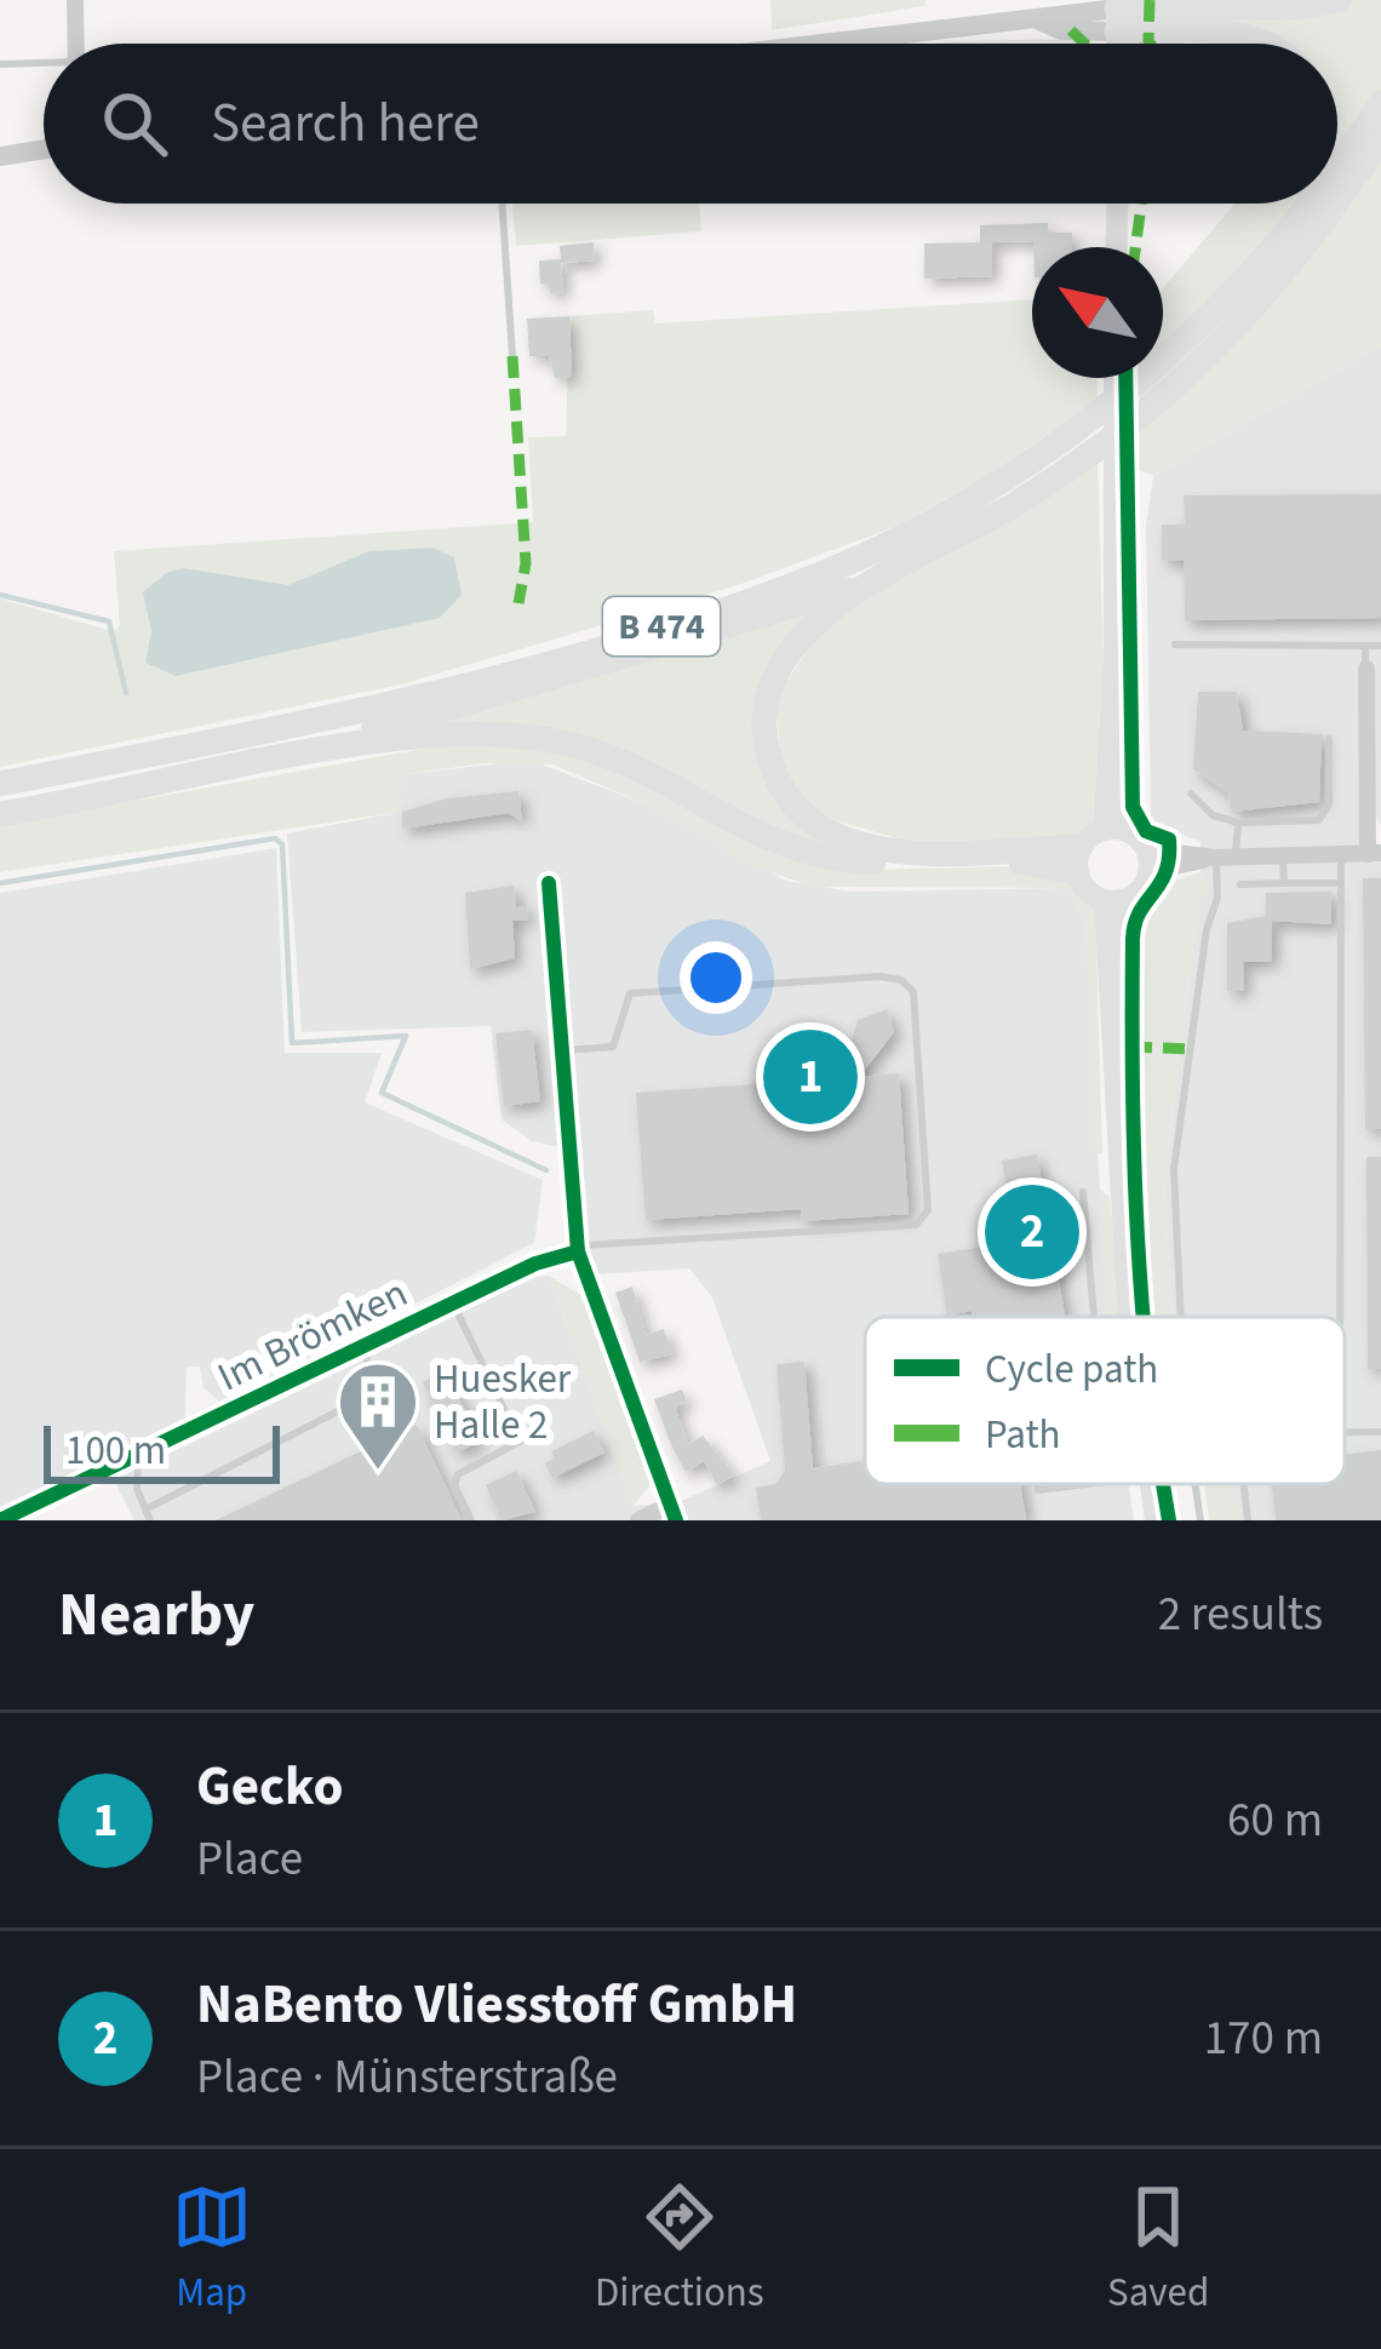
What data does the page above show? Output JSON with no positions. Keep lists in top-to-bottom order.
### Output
{
  "streets": {
    "highway": ["B 474"],
    "street": ["Im Brömken"]
  },
  "places": {
    "building": ["Huesker Halle 2"]
  },
  "legend": ["Cycle path", "Path"],
  "scale_bar": "100 m",
  "north": "top left",
  "page": {
    "search": "Search here",
    "pins": ["1", "2"],
    "scale": "100 m",
    "heading": ["Nearby", "2 results"],
    "list": [
      {
        "mark": "1",
        "name": "Gecko",
        "note": "Place",
        "value": "60 m"
      },
      {
        "mark": "2",
        "name": "NaBento Vliesstoff GmbH",
        "note": "Place · Münsterstraße",
        "value": "170 m"
      }
    ],
    "nav": ["Map", "Directions", "Saved"]
  }
}
